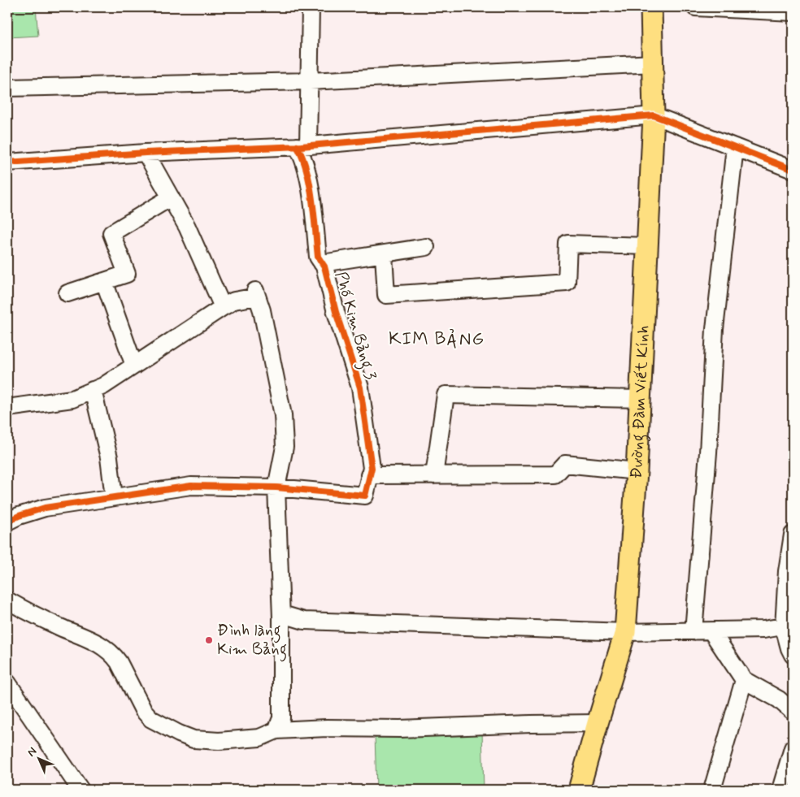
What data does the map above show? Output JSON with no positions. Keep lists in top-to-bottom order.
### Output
{
  "streets": {
    "main road": ["Đường Đàm Viết Kính"],
    "street": ["Phố Kim Bảng 3"]
  },
  "districts": ["KIM BẢNG"],
  "places": ["Đình làng Kim Bảng"],
  "north": "top left"
}
